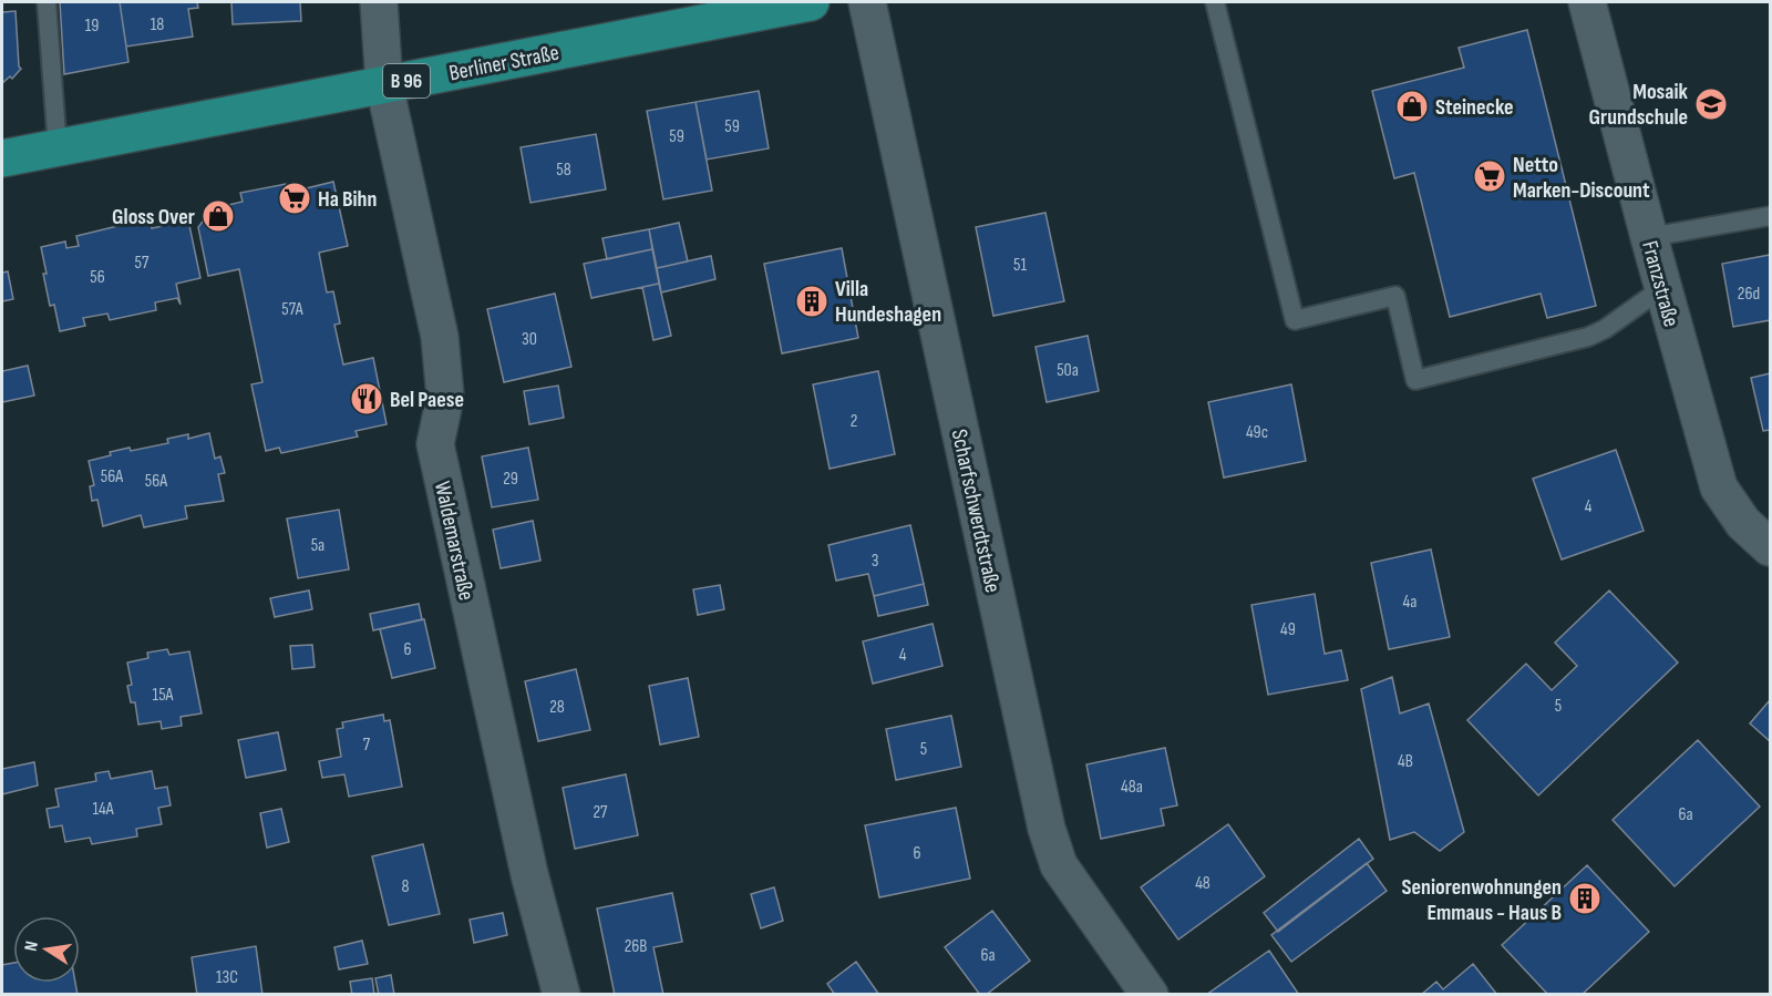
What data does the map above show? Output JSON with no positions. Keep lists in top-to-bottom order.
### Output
{
  "streets": {
    "main road": ["Berliner Straße", "B 96"],
    "street": ["Franzstraße", "Scharfschwerdtstraße", "Waldemarstraße"]
  },
  "crossings": [
    ["Berliner Straße", "Waldemarstraße"]
  ],
  "places": {
    "school or university": ["Mosaik Grundschule"],
    "shop": ["Steinecke", "Gloss Over"],
    "supermarket": ["Netto Marken-Discount", "Ha Bihn"],
    "building": ["Villa Hundeshagen", "Seniorenwohnungen Emmaus - Haus B"],
    "restaurant": ["Bel Paese"]
  },
  "house_numbers": [
    "18",
    "19",
    "59",
    "59",
    "58",
    "57",
    "51",
    "56",
    "26d",
    "57A",
    "30",
    "50a",
    "2",
    "49c",
    "56A",
    "29",
    "56A",
    "4",
    "5a",
    "3",
    "4a",
    "49",
    "6",
    "4",
    "15A",
    "5",
    "28",
    "7",
    "5",
    "4B",
    "48a",
    "14A",
    "27",
    "6a",
    "6",
    "48",
    "8",
    "26B",
    "6a",
    "13C"
  ],
  "north": "left"
}
